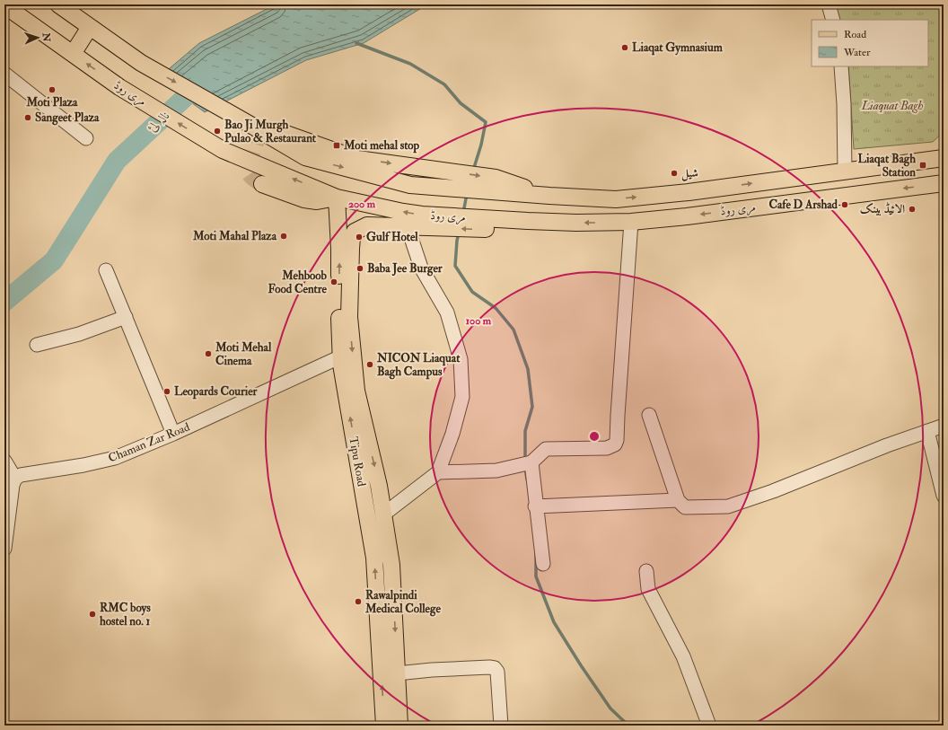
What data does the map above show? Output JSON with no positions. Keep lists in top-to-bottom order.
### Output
{
  "streets": {
    "main road": ["مری روڈ", "Tipu Road"],
    "street": ["Chaman Zar Road"]
  },
  "crossings": [
    ["مری روڈ", "Tipu Road"],
    ["Chaman Zar Road", "Tipu Road"]
  ],
  "water": ["نالہ لئ"],
  "parks": ["Liaquat Bagh"],
  "places": {
    "other": [
      "Liaqat Gymnasium",
      "Moti Plaza",
      "Sangeet Plaza",
      "Bao Ji Murgh Pulao & Restaurant",
      "شیل",
      "Cafe D Arshad",
      "الائیڈ بینک",
      "Moti Mahal Plaza",
      "Gulf Hotel",
      "Baba Jee Burger",
      "Mehboob Food Centre",
      "Moti Mehal Cinema",
      "NICON Liaquat Bagh Campus",
      "Leopards Courier",
      "Rawalpindi Medical College",
      "RMC boys hostel no. 1"
    ],
    "transit": ["Moti mehal stop", "Liaqat Bagh Station"]
  },
  "legend": ["Road", "Water"],
  "north": "right",
  "rings": ["200 m", "100 m"]
}
